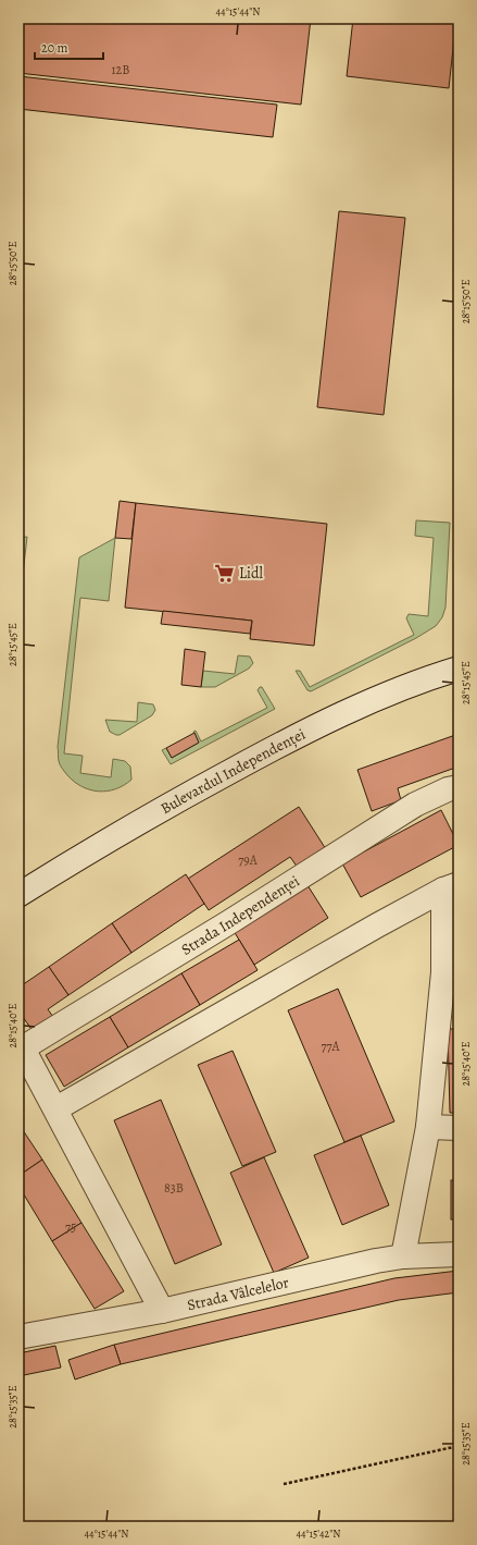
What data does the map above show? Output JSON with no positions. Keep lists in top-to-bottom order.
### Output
{
  "streets": {
    "street": ["Bulevardul Independenței", "Strada Independenței", "Strada Vâlcelelor"]
  },
  "crossings": [
    ["Strada Independenței", "Strada Vâlcelelor"]
  ],
  "places": {
    "supermarket": ["Lidl"]
  },
  "house_numbers": [
    "12B",
    "79A",
    "77A",
    "83B",
    "75"
  ],
  "scale_bar": "20 m",
  "coordinates": [
    "44°15'44\"N",
    "28°15'50\"E",
    "28°15'45\"E",
    "28°15'40\"E",
    "28°15'35\"E",
    "44°15'42\"N"
  ]
}
